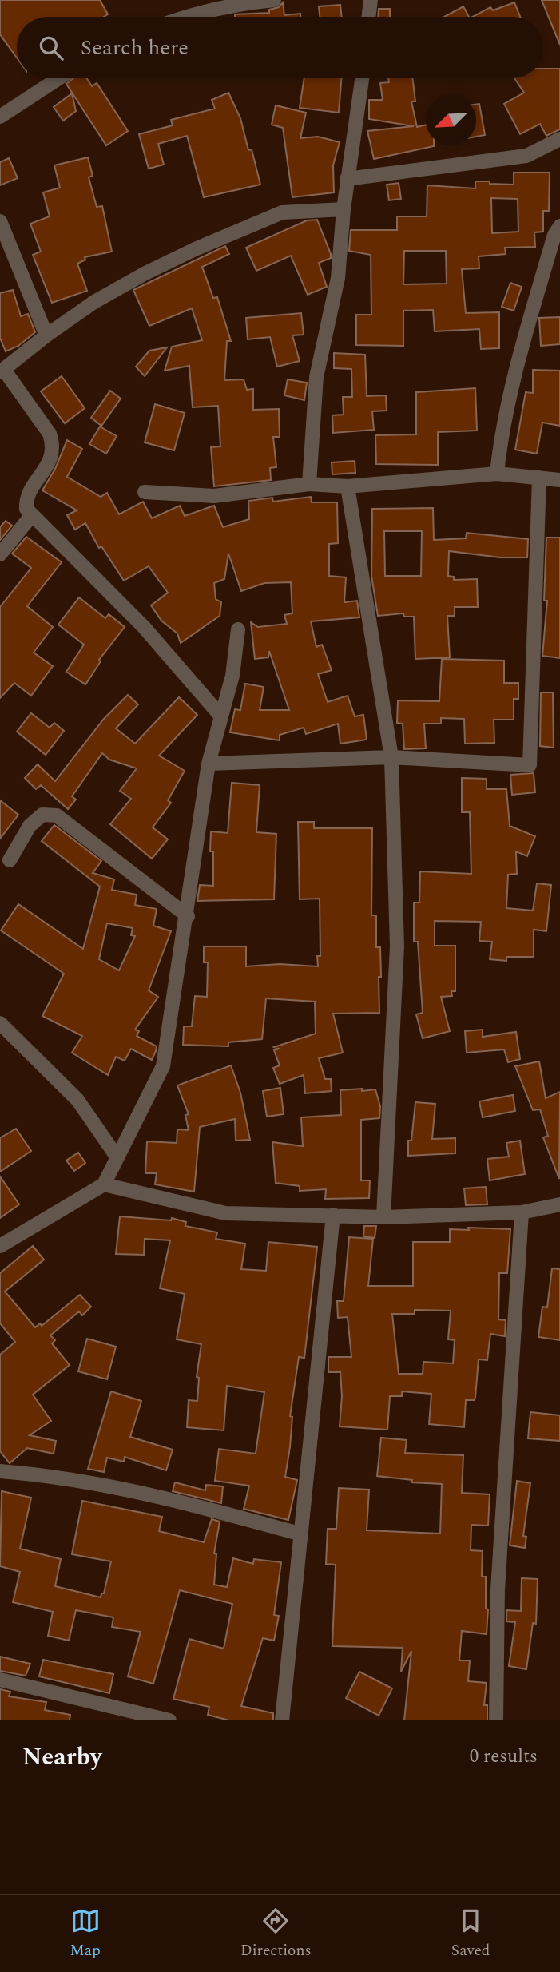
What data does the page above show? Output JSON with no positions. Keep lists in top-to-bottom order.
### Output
{
  "north": "bottom left",
  "page": {
    "search": "Search here",
    "heading": ["Nearby", "0 results"],
    "nav": ["Map", "Directions", "Saved"]
  }
}
